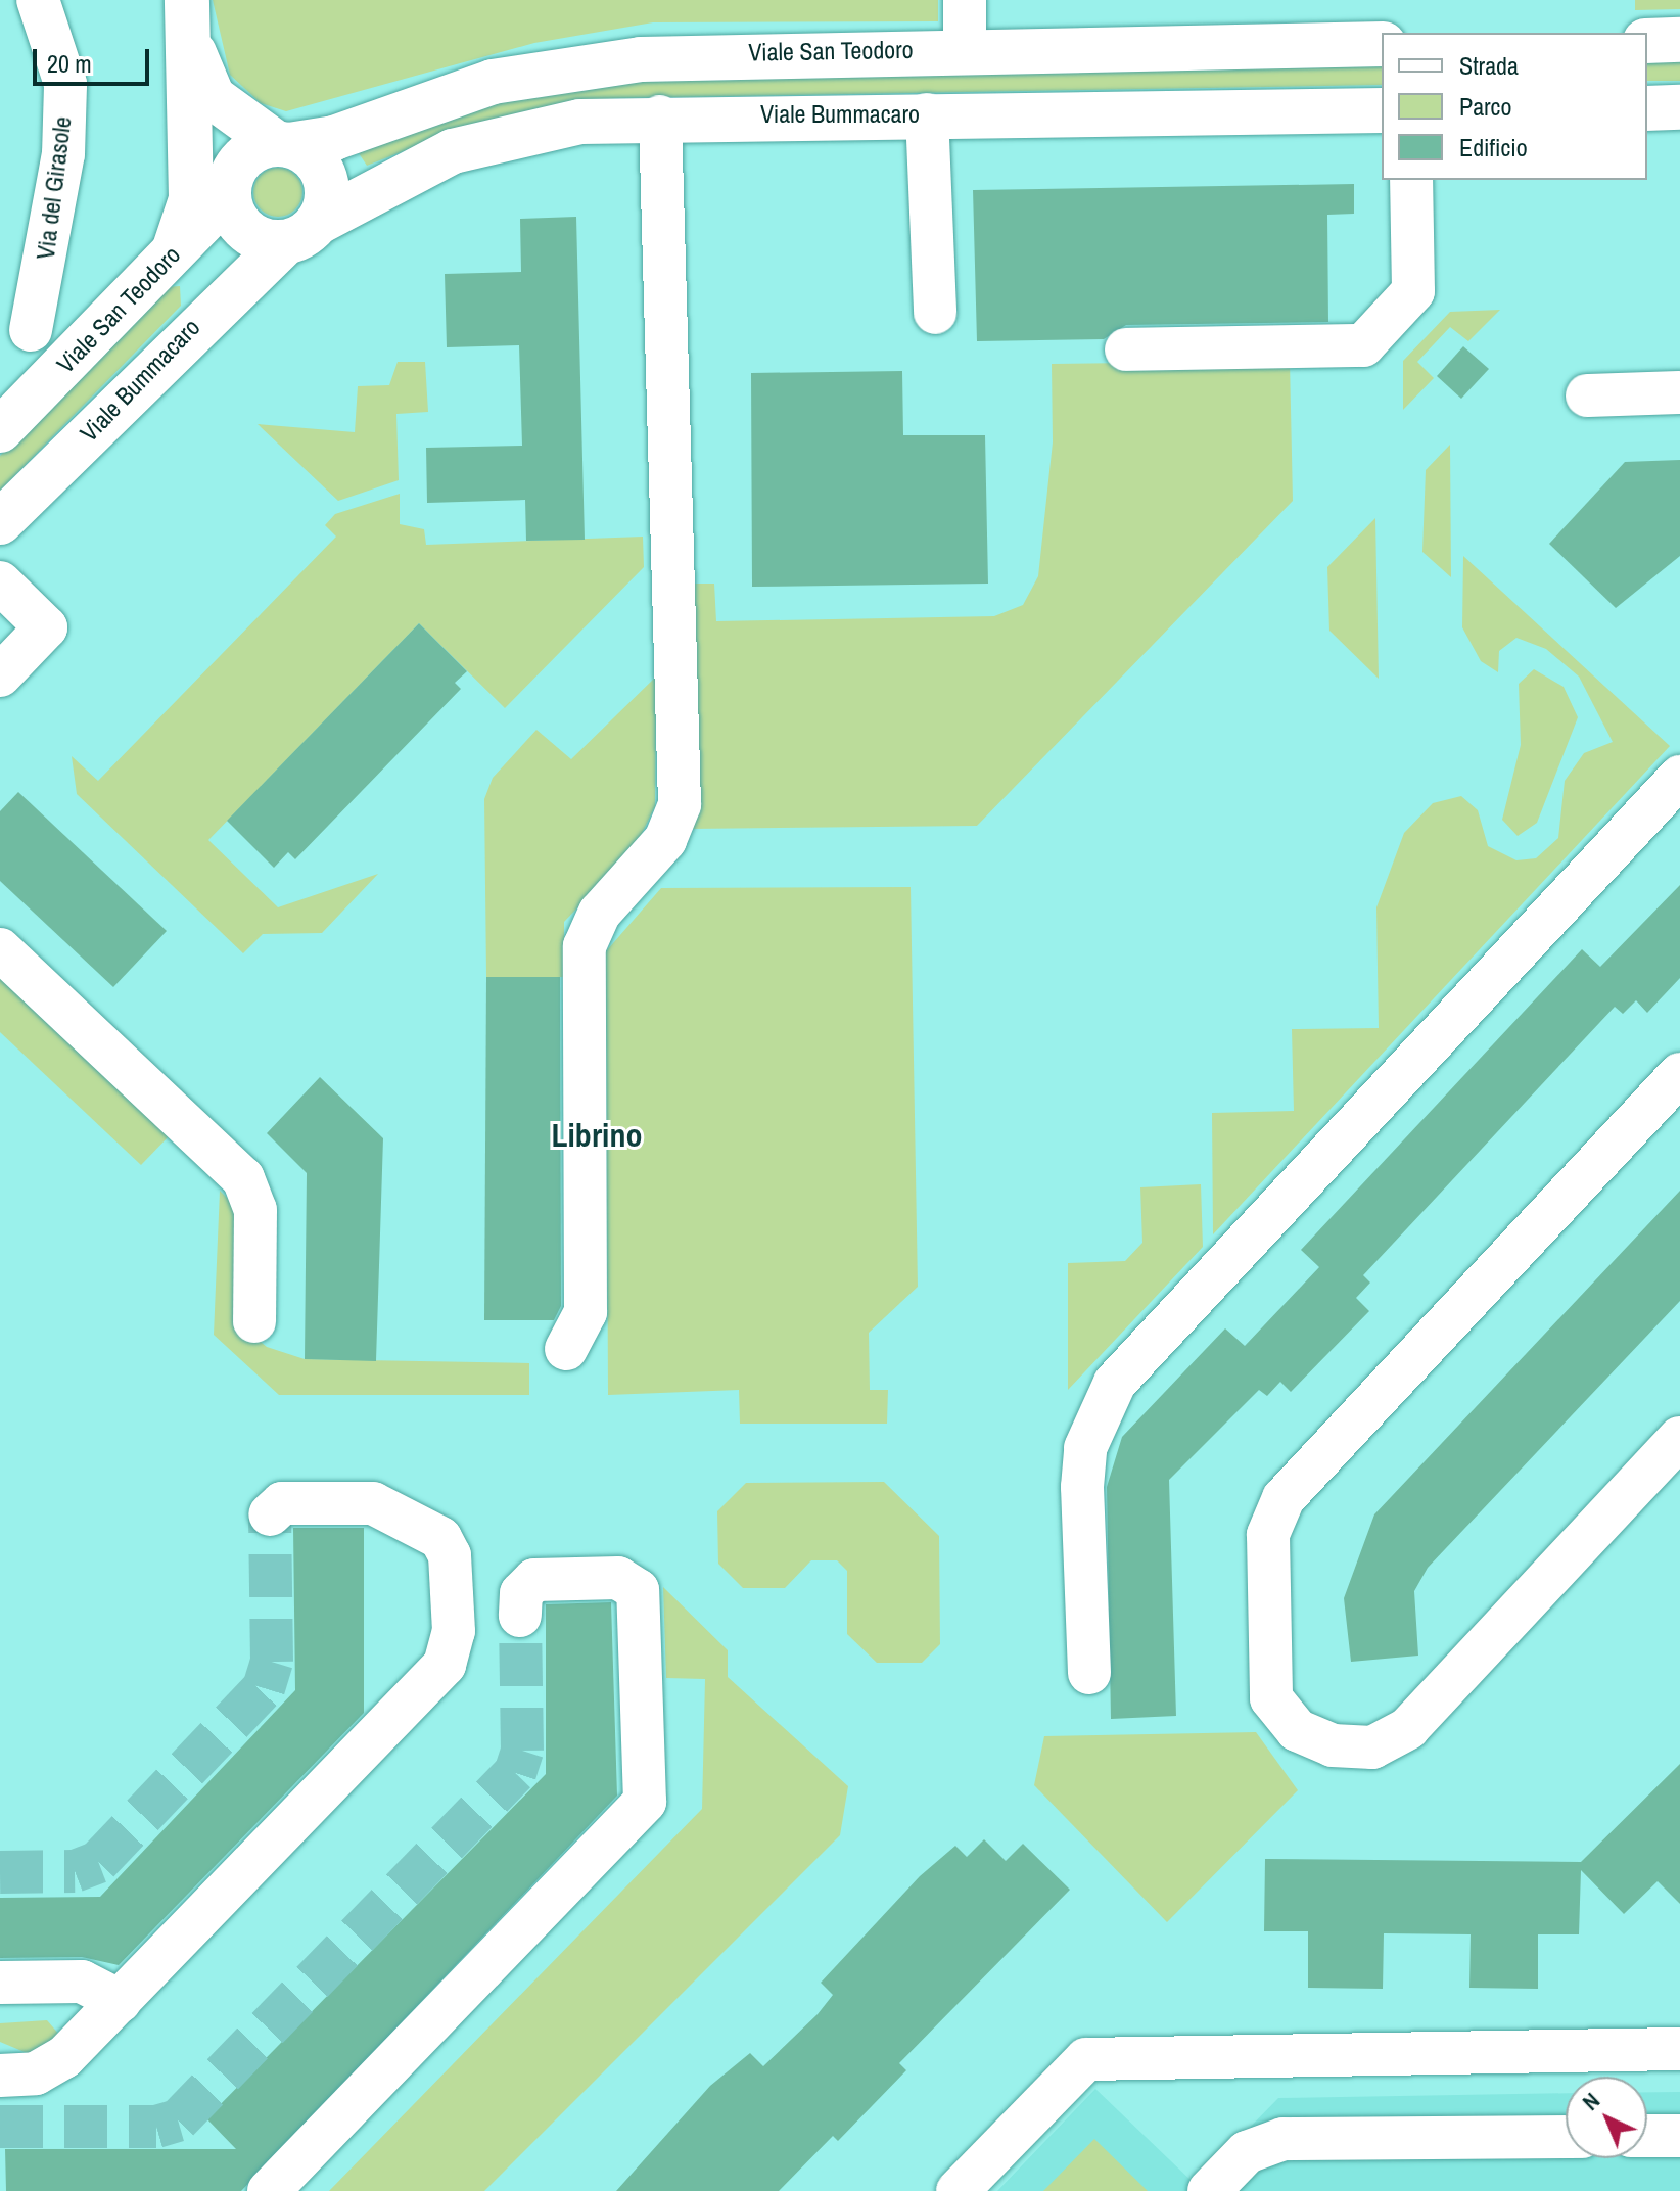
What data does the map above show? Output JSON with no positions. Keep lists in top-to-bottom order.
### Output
{
  "streets": {
    "main road": ["Viale San Teodoro", "Viale Bummacaro"],
    "street": ["Via del Girasole"]
  },
  "crossings": [
    ["Viale San Teodoro", "Viale Bummacaro"]
  ],
  "districts": ["Librino"],
  "legend": ["Strada", "Parco", "Edificio"],
  "scale_bar": "20 m",
  "north": "top left"
}
